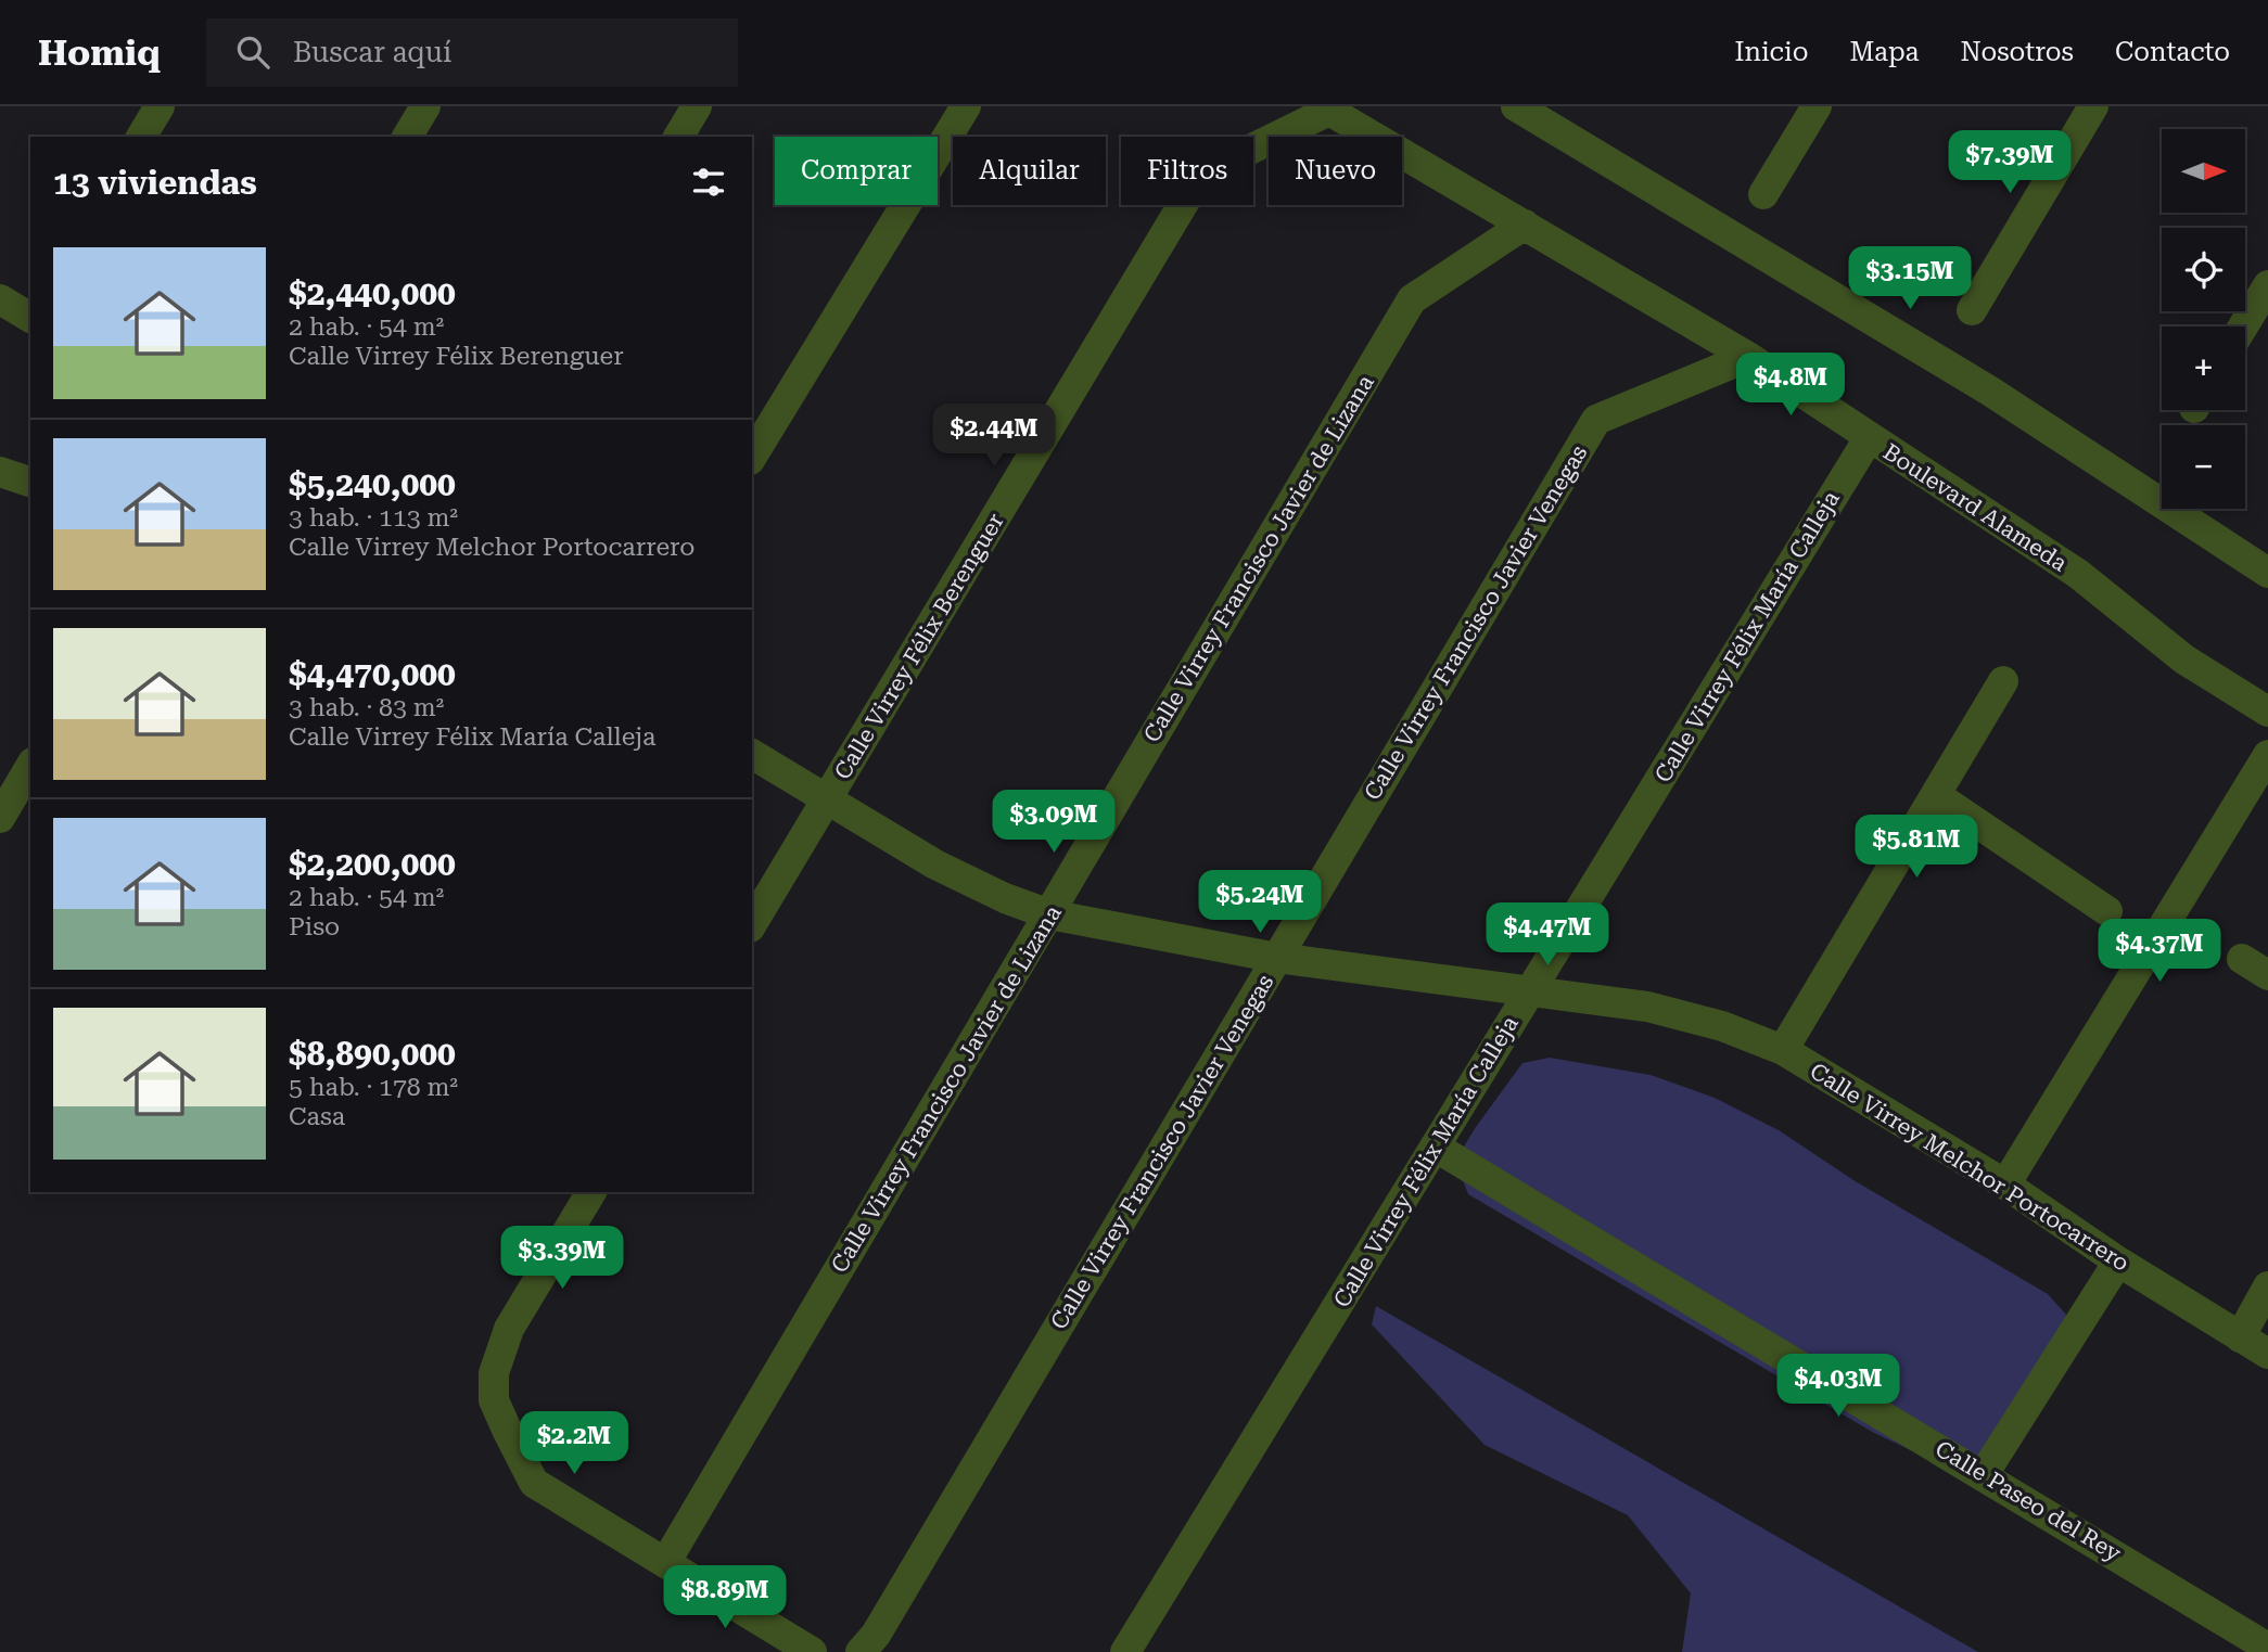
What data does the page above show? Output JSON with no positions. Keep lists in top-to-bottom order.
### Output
{
  "streets": {
    "street": [
      "Boulevard Alameda",
      "Calle Virrey Francisco Javier de Lizana",
      "Calle Virrey Francisco Javier Venegas",
      "Calle Virrey Félix María Calleja",
      "Calle Virrey Félix Berenguer",
      "Calle Virrey Melchor Portocarrero",
      "Calle Paseo del Rey"
    ]
  },
  "crossings": [
    ["Boulevard Alameda", "Calle Virrey Francisco Javier de Lizana"],
    ["Boulevard Alameda", "Calle Virrey Francisco Javier Venegas"],
    ["Boulevard Alameda", "Calle Virrey Félix María Calleja"],
    ["Boulevard Alameda", "Calle Virrey Félix Berenguer"],
    ["Calle Virrey Francisco Javier de Lizana", "Calle Virrey Melchor Portocarrero"],
    ["Calle Virrey Francisco Javier Venegas", "Calle Virrey Melchor Portocarrero"],
    ["Calle Virrey Félix María Calleja", "Calle Virrey Melchor Portocarrero"],
    ["Calle Virrey Félix María Calleja", "Calle Paseo del Rey"],
    ["Calle Virrey Félix Berenguer", "Calle Virrey Melchor Portocarrero"]
  ],
  "north": "right",
  "page": {
    "header": "Homiq",
    "search": "Buscar aquí",
    "nav": [
      "Inicio",
      "Mapa",
      "Nosotros",
      "Contacto"
    ],
    "map_buttons": ["+", "−"],
    "price": [
      "$7.39M",
      "$3.15M",
      "$4.8M",
      "$2.44M",
      "$3.09M",
      "$5.81M",
      "$5.24M",
      "$4.47M",
      "$4.37M",
      "$3.39M",
      "$4.03M",
      "$2.2M",
      "$8.89M"
    ],
    "chip": [
      "Comprar",
      "Alquilar",
      "Filtros",
      "Nuevo"
    ],
    "heading": "13 viviendas",
    "list": [
      {
        "name": "$2,440,000",
        "note": "2 hab. · 54 m² · Calle Virrey Félix Berenguer"
      },
      {
        "name": "$5,240,000",
        "note": "3 hab. · 113 m² · Calle Virrey Melchor Portocarrero"
      },
      {
        "name": "$4,470,000",
        "note": "3 hab. · 83 m² · Calle Virrey Félix María Calleja"
      },
      {
        "name": "$2,200,000",
        "note": "2 hab. · 54 m² · Piso"
      },
      {
        "name": "$8,890,000",
        "note": "5 hab. · 178 m² · Casa"
      }
    ]
  }
}
